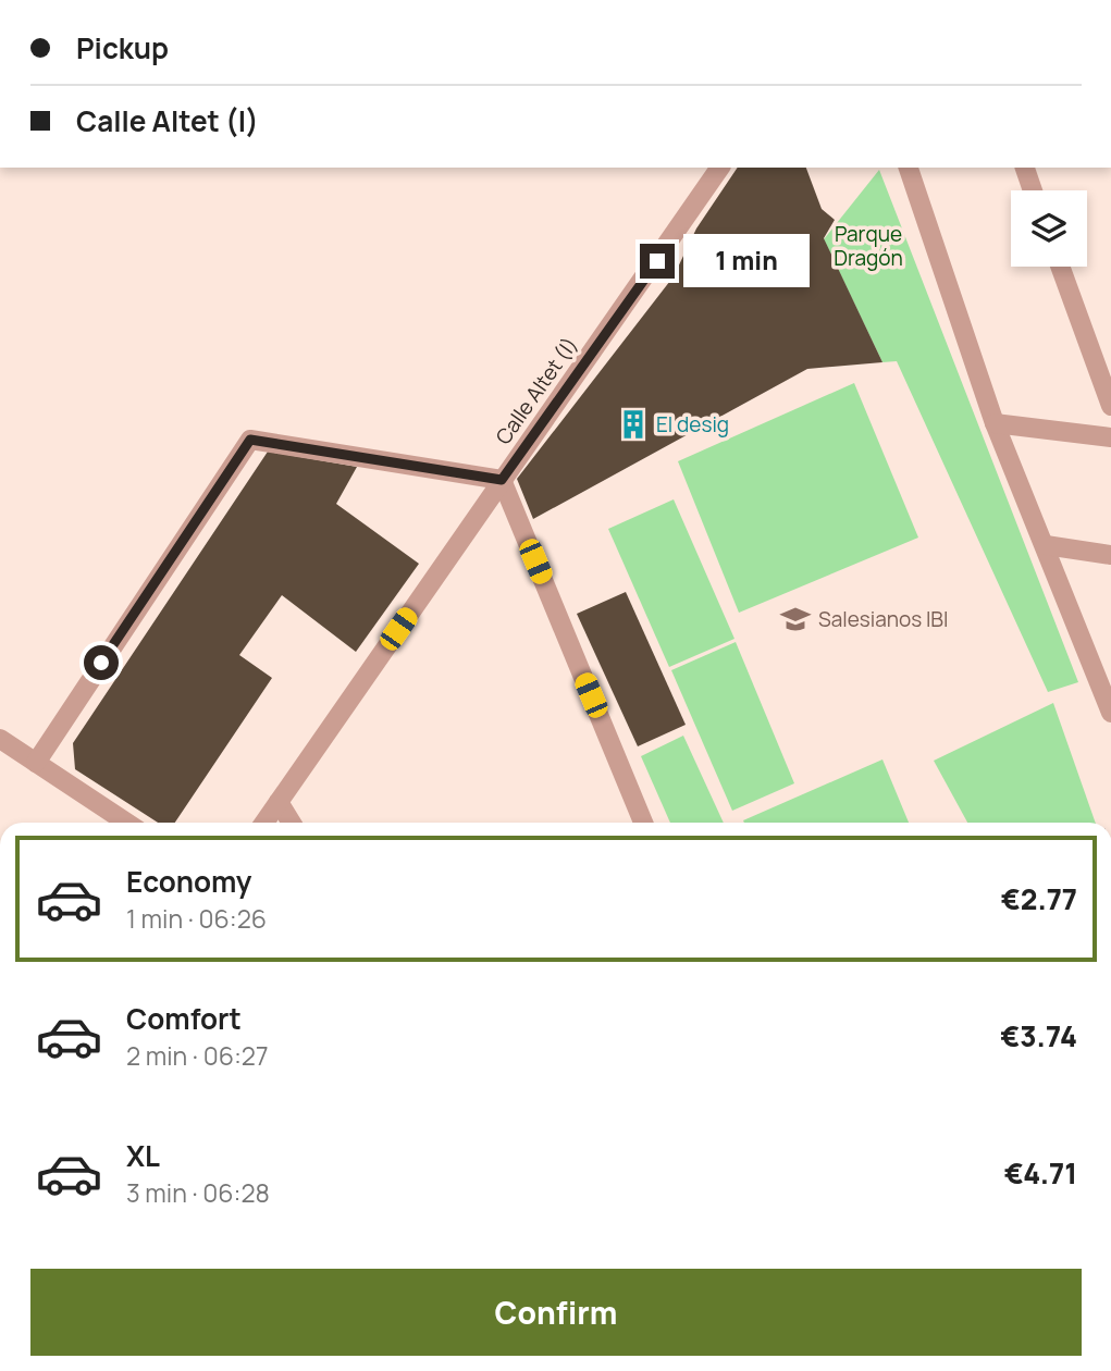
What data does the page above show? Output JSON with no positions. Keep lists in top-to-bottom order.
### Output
{
  "streets": {
    "street": ["Calle Altet (l)"]
  },
  "parks": ["Parque Dragón"],
  "places": {
    "building": ["El desig"],
    "school or university": ["Salesianos IBI"]
  },
  "page": {
    "banner": ["Pickup", "Calle Altet (l)"],
    "bubble": "1 min",
    "list": [
      {
        "name": "Economy",
        "note": "1 min · 06:26",
        "value": "€2.77"
      },
      {
        "name": "Comfort",
        "note": "2 min · 06:27",
        "value": "€3.74"
      },
      {
        "name": "XL",
        "note": "3 min · 06:28",
        "value": "€4.71"
      }
    ],
    "buttons": "Confirm"
  }
}
